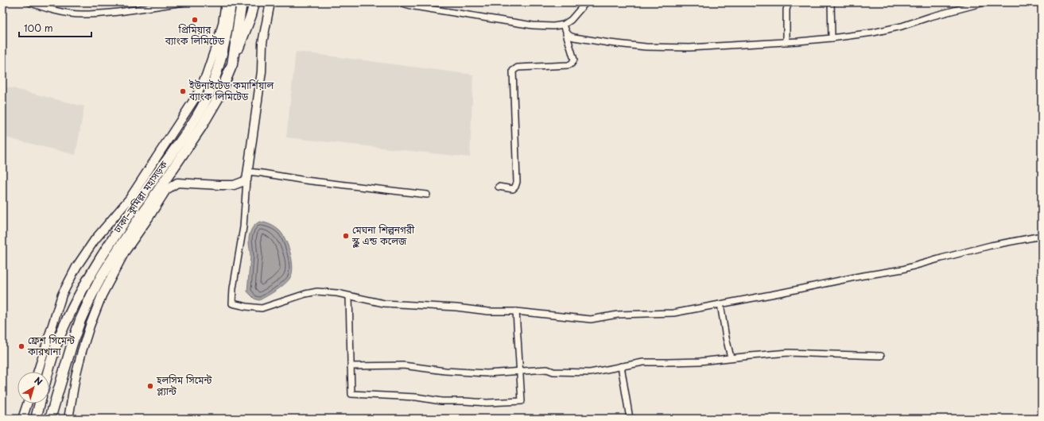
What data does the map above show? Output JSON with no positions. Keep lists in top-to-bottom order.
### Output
{
  "streets": {
    "highway": ["ঢাকা–কুমিল্লা মহাসড়ক"]
  },
  "places": [
    "প্রিমিয়ার ব্যাংক লিমিটেড",
    "ইউনাইটেড কমার্শিয়াল ব্যাংক লিমিটেড",
    "মেঘনা শিল্পনগরী স্কুল এন্ড কলেজ",
    "ফ্রেশ সিমেন্ট কারখানা",
    "হলসিম সিমেন্ট প্ল্যান্ট"
  ],
  "scale_bar": "100 m",
  "north": "top right"
}
